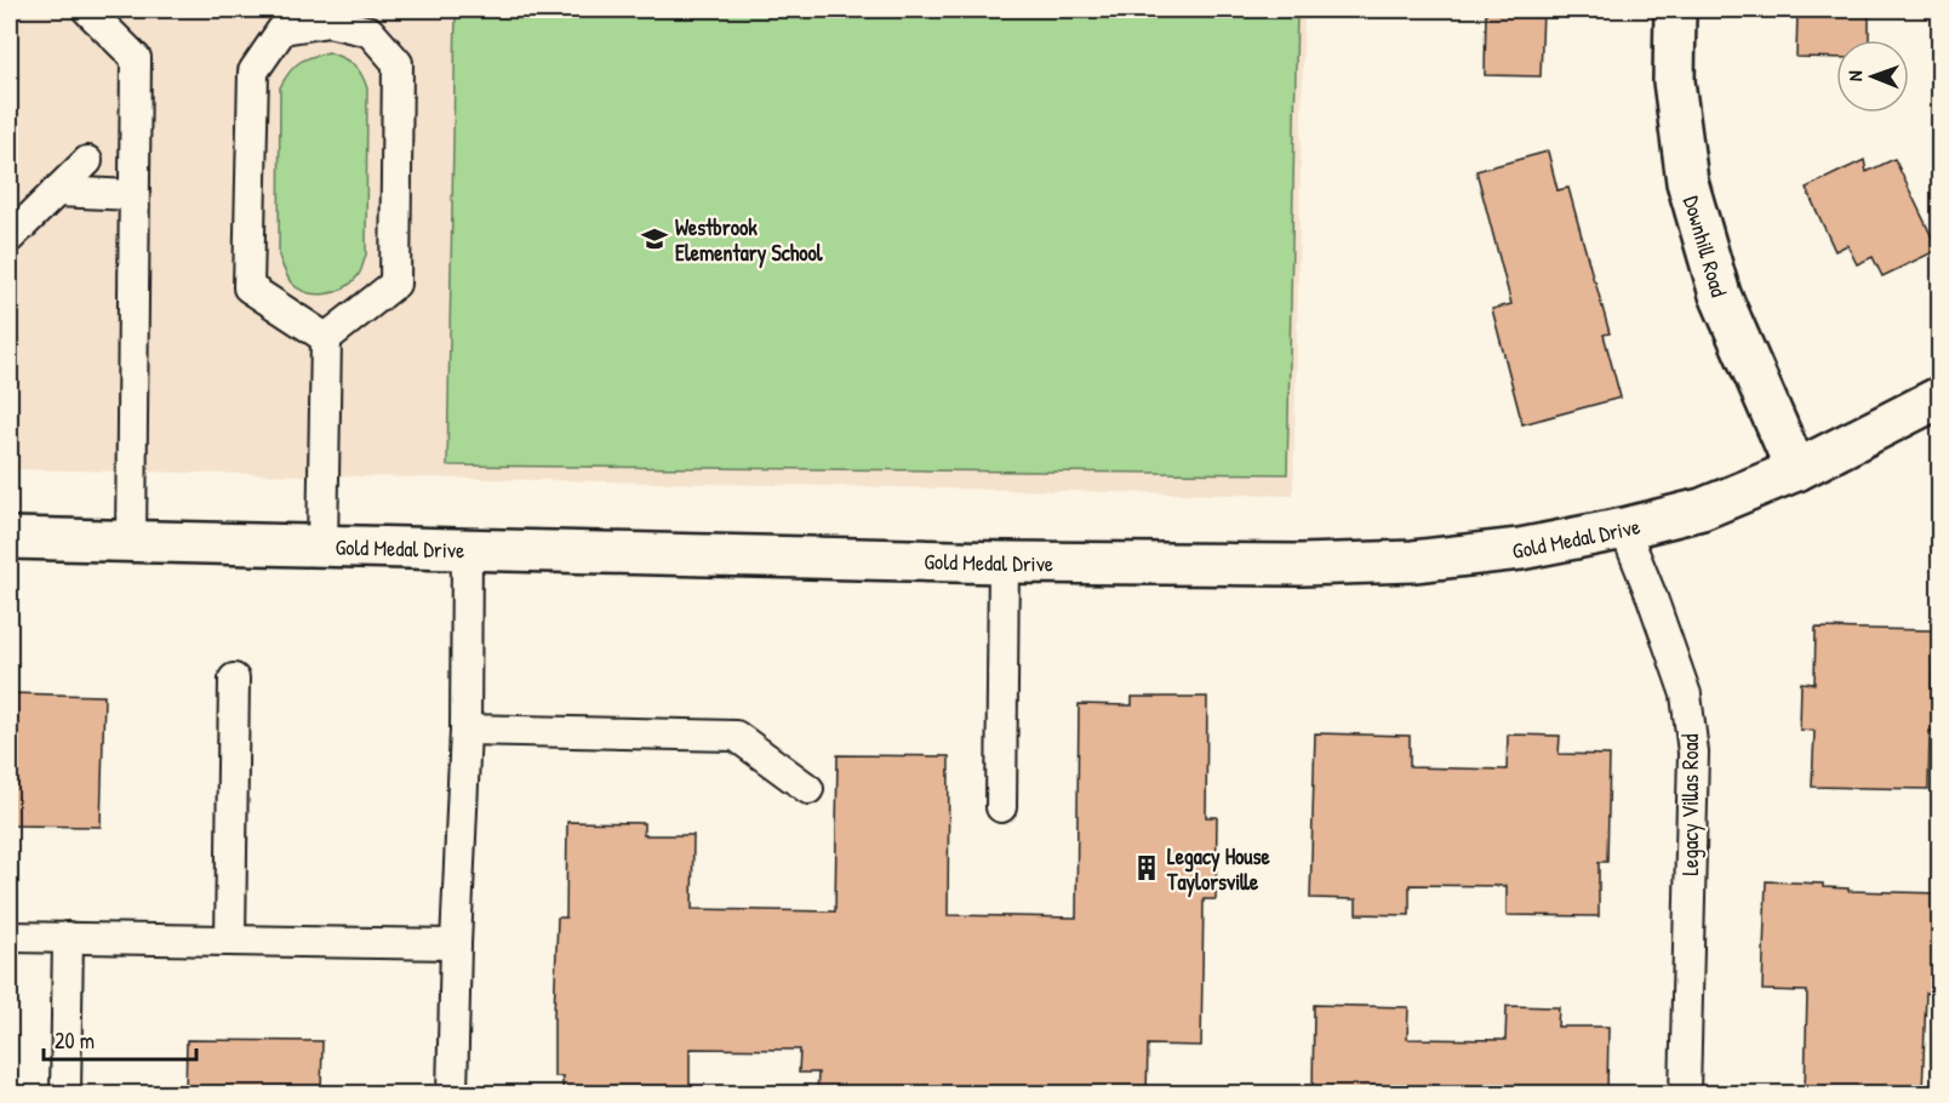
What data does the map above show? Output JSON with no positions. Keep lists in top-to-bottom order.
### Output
{
  "streets": {
    "street": ["Downhill Road", "Gold Medal Drive"],
    "lane": ["Legacy Villas Road"]
  },
  "crossings": [
    ["Downhill Road", "Gold Medal Drive"],
    ["Gold Medal Drive", "Legacy Villas Road"]
  ],
  "places": {
    "school or university": ["Westbrook Elementary School"],
    "building": ["Legacy House Taylorsville"]
  },
  "scale_bar": "20 m",
  "north": "left"
}
